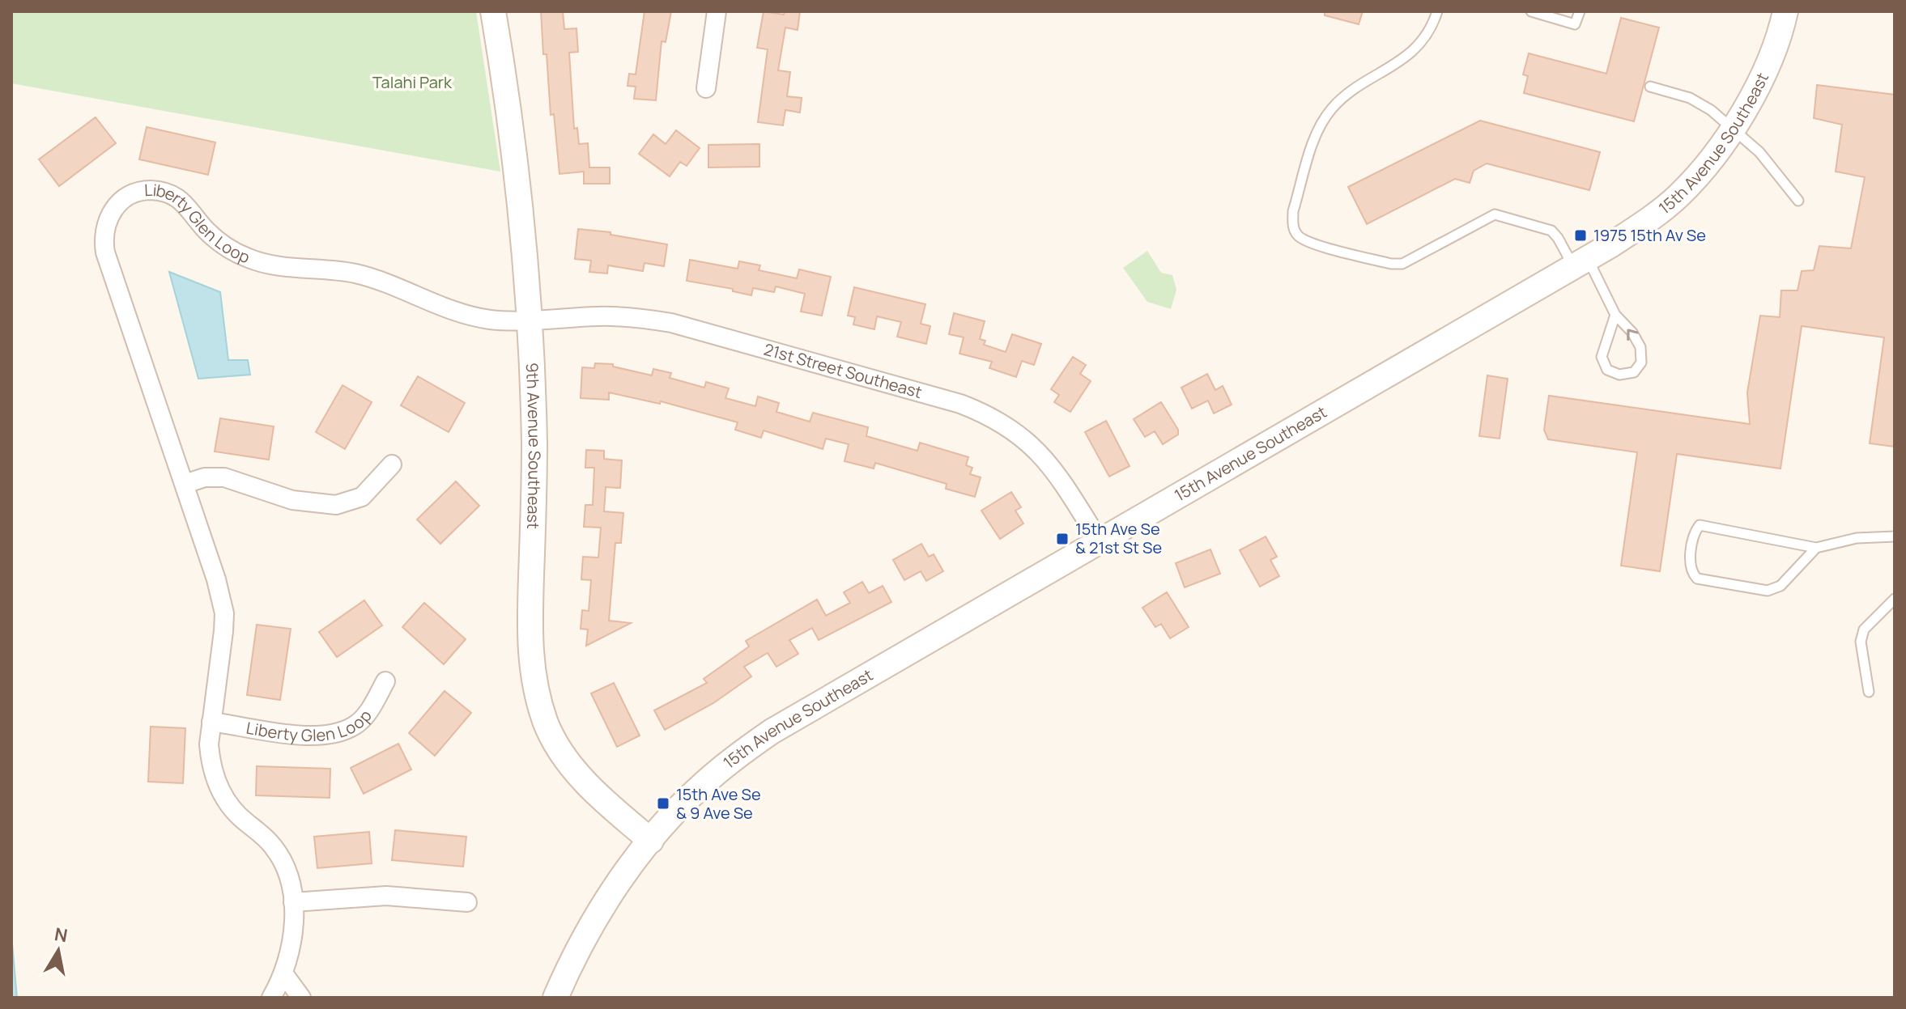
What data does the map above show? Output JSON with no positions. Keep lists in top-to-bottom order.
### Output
{
  "streets": {
    "main road": ["15th Avenue Southeast", "9th Avenue Southeast"],
    "street": ["Liberty Glen Loop", "21st Street Southeast"]
  },
  "crossings": [
    ["15th Avenue Southeast", "21st Street Southeast"],
    ["15th Avenue Southeast", "9th Avenue Southeast"],
    ["Liberty Glen Loop", "21st Street Southeast"],
    ["Liberty Glen Loop", "9th Avenue Southeast"],
    ["21st Street Southeast", "9th Avenue Southeast"]
  ],
  "parks": ["Talahi Park"],
  "places": {
    "transit": ["1975 15th Av Se", "15th Ave Se & 21st St Se", "15th Ave Se & 9 Ave Se"]
  },
  "north": "top"
}
